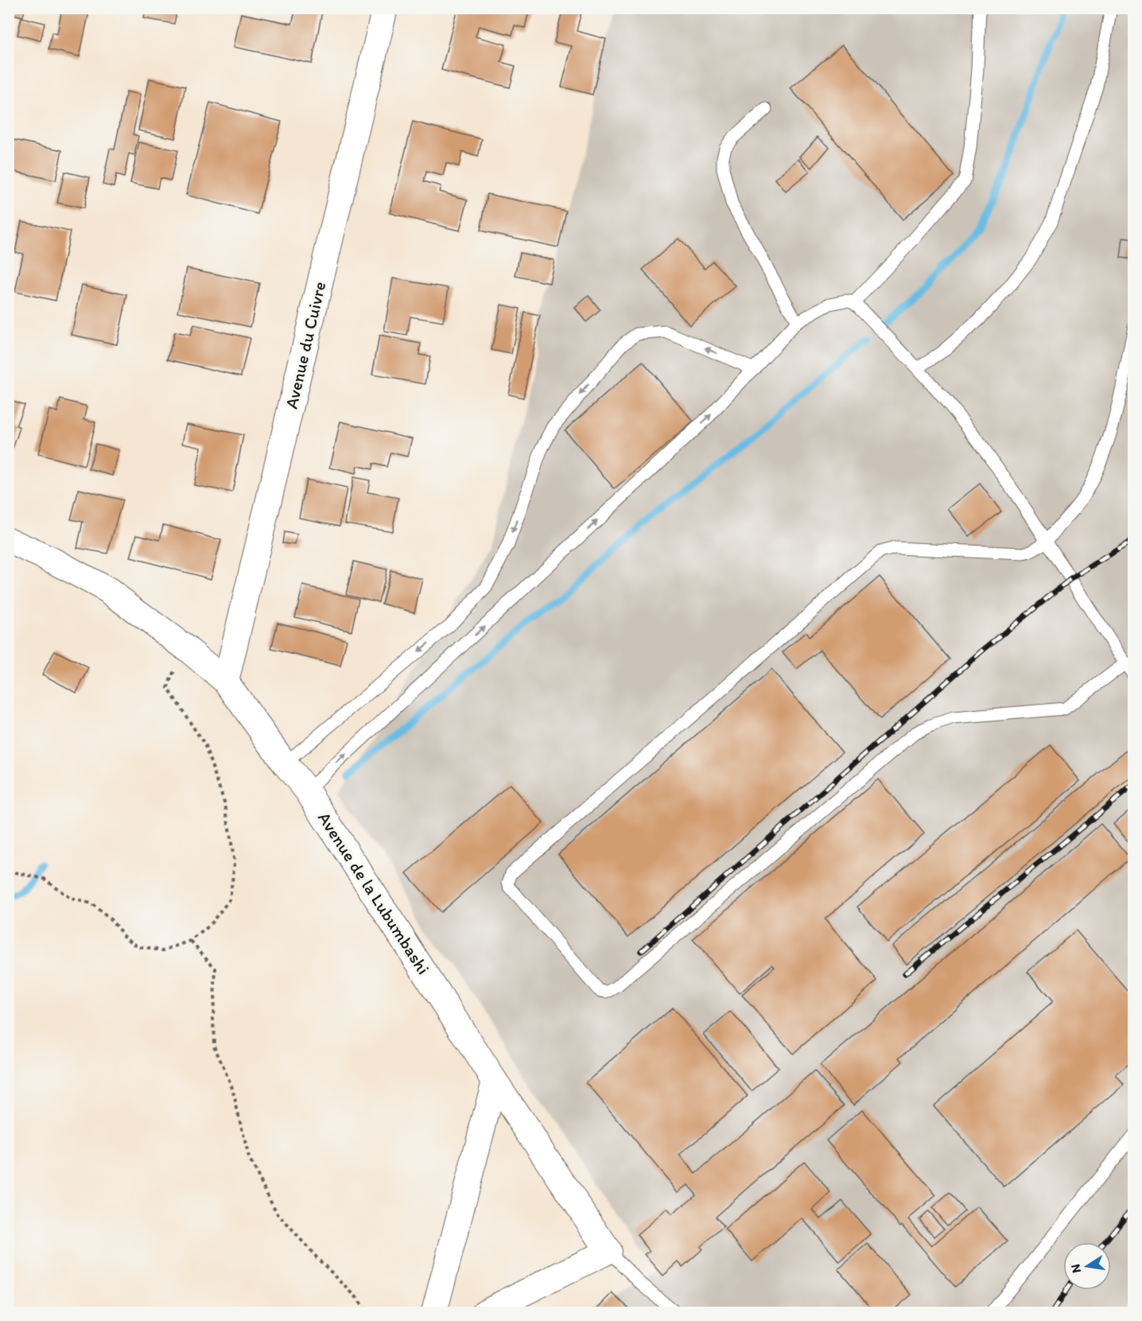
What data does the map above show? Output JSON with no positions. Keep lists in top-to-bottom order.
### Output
{
  "streets": {
    "street": ["Avenue du Cuivre", "Avenue de la Lubumbashi"]
  },
  "crossings": [
    ["Avenue du Cuivre", "Avenue de la Lubumbashi"]
  ],
  "north": "left"
}
